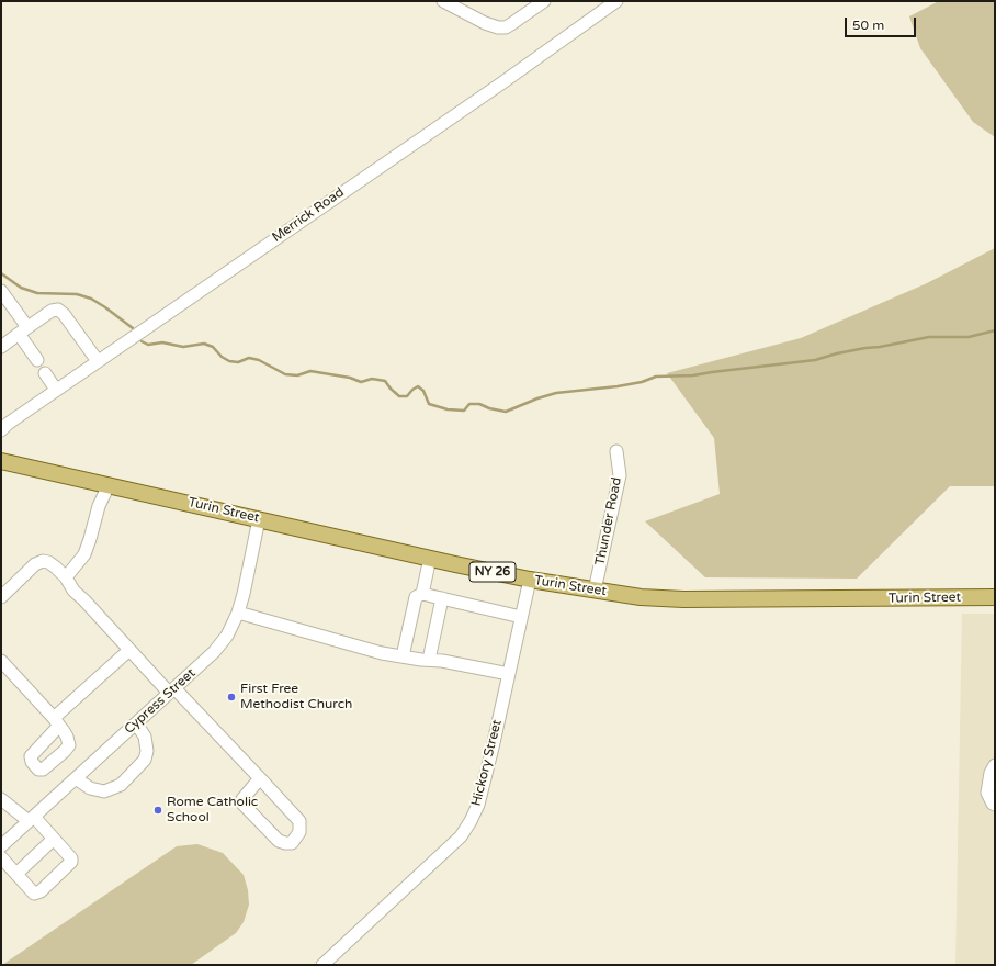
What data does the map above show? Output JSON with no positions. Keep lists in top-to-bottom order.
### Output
{
  "streets": {
    "main road": ["Turin Street", "NY 26"],
    "street": [
      "Merrick Road",
      "Thunder Road",
      "Cypress Street",
      "Hickory Street"
    ]
  },
  "crossings": [
    ["Turin Street", "Thunder Road"],
    ["Turin Street", "Cypress Street"],
    ["Turin Street", "Hickory Street"]
  ],
  "places": ["First Free Methodist Church", "Rome Catholic School"],
  "scale_bar": "50 m"
}
